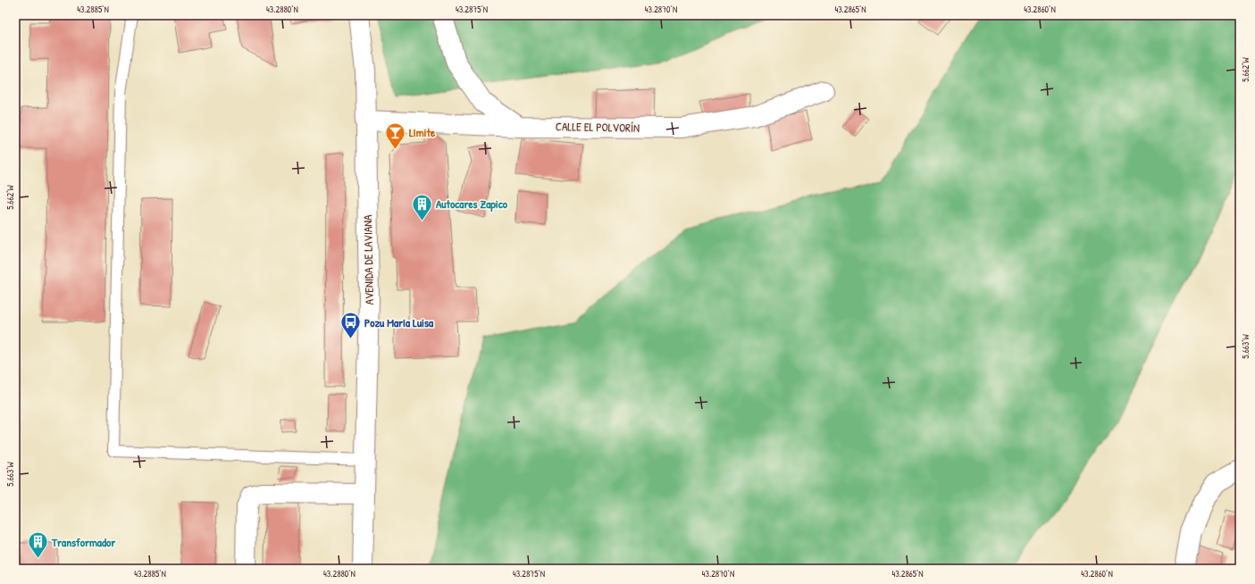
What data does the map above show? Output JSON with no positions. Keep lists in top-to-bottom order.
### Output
{
  "streets": {
    "street": ["CALLE EL POLVORÍN", "AVENIDA DE LAVIANA"]
  },
  "crossings": [
    ["CALLE EL POLVORÍN", "AVENIDA DE LAVIANA"]
  ],
  "places": {
    "bar": ["Límite"],
    "building": ["Autocares Zapico", "Transformador"],
    "bus stop": ["Pozu María Luisa"]
  },
  "coordinates": [
    "43.2885°N",
    "43.2880°N",
    "43.2875°N",
    "43.2870°N",
    "43.2865°N",
    "43.2860°N",
    "5.662°W",
    "5.663°W"
  ]
}
